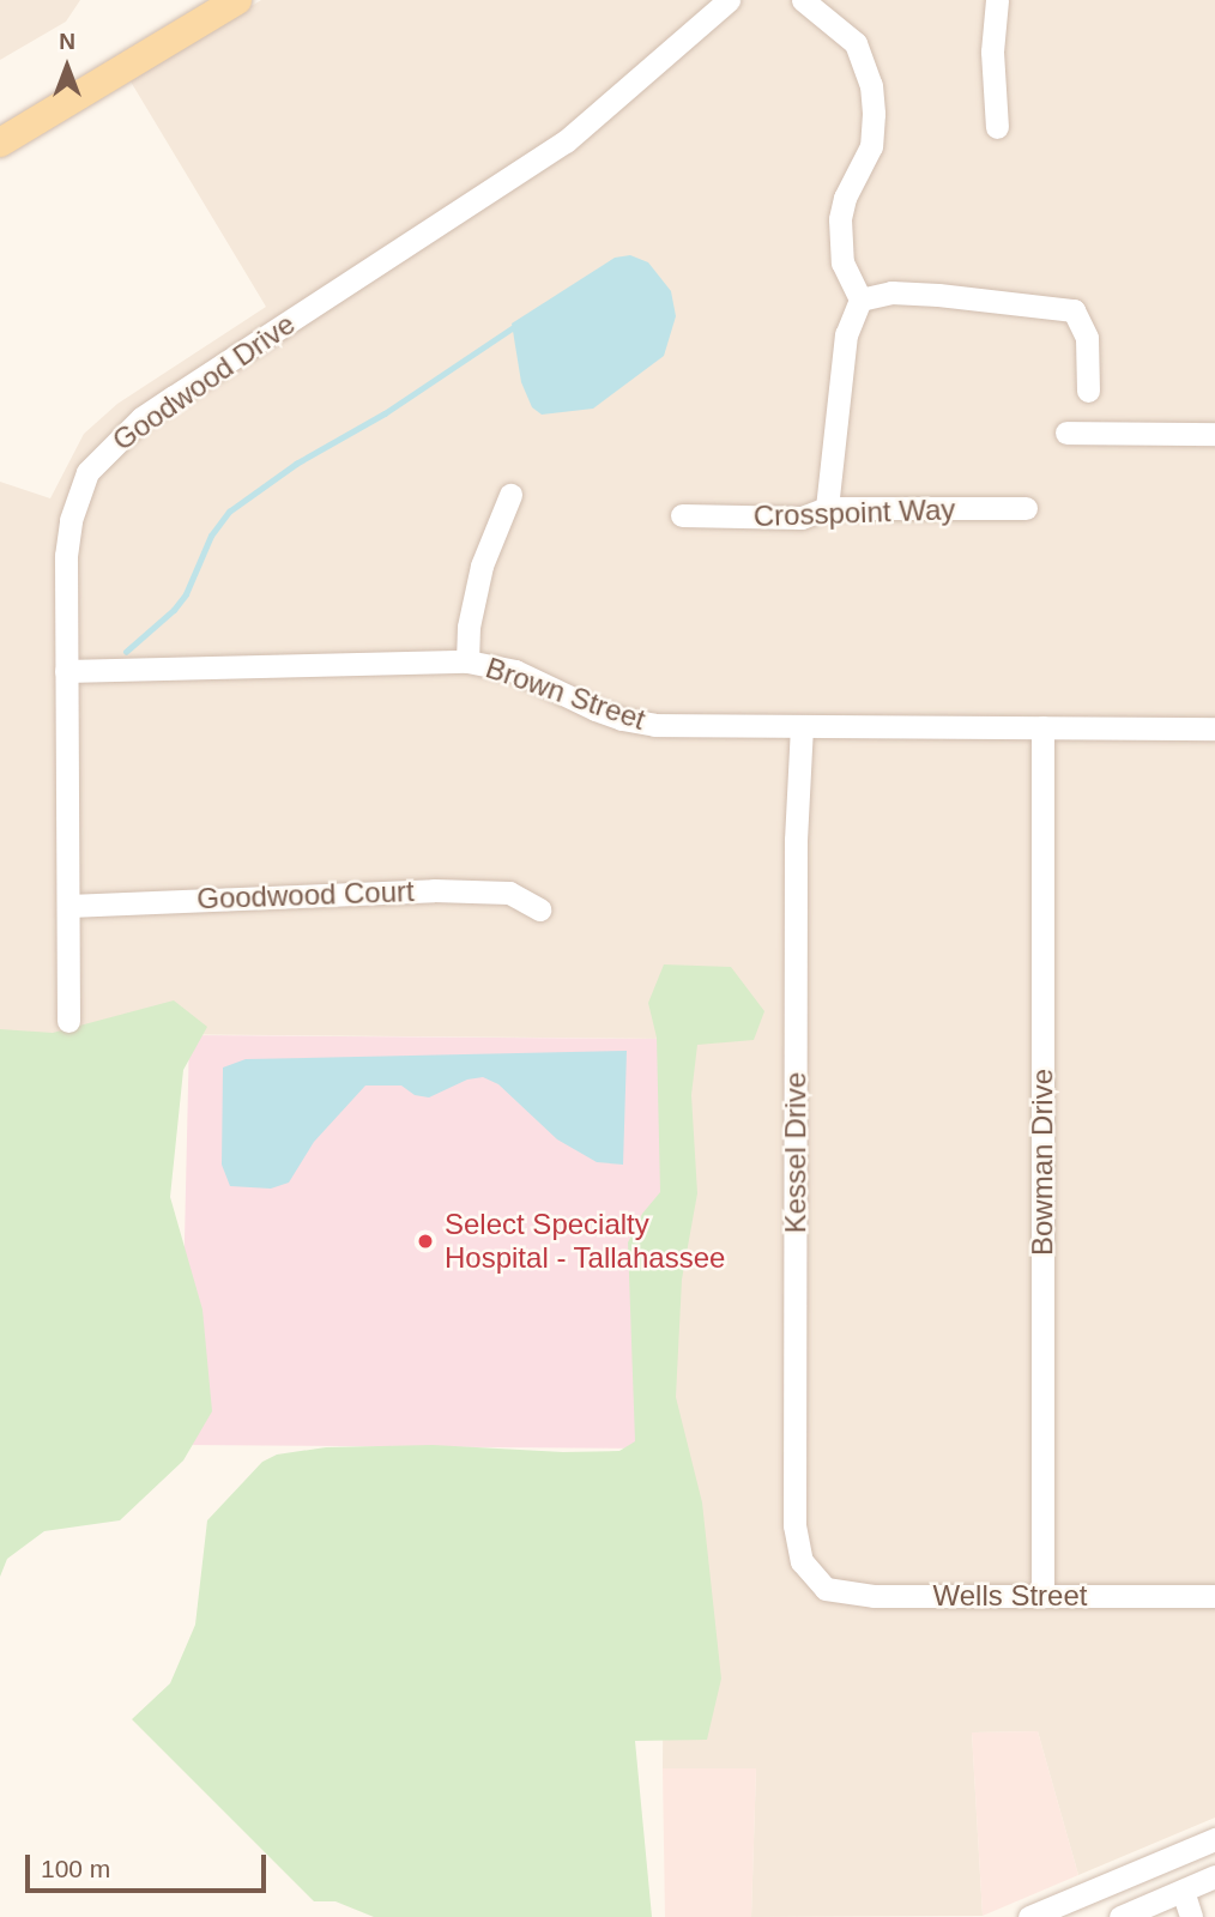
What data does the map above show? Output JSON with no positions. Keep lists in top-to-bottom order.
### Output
{
  "streets": {
    "street": [
      "Goodwood Drive",
      "Crosspoint Way",
      "Brown Street",
      "Goodwood Court",
      "Kessel Drive",
      "Bowman Drive",
      "Wells Street"
    ]
  },
  "crossings": [
    ["Goodwood Drive", "Brown Street"],
    ["Goodwood Drive", "Goodwood Court"],
    ["Brown Street", "Kessel Drive"],
    ["Brown Street", "Bowman Drive"],
    ["Kessel Drive", "Wells Street"],
    ["Bowman Drive", "Wells Street"]
  ],
  "places": ["Select Specialty Hospital - Tallahassee"],
  "scale_bar": "100 m",
  "north": "top"
}
